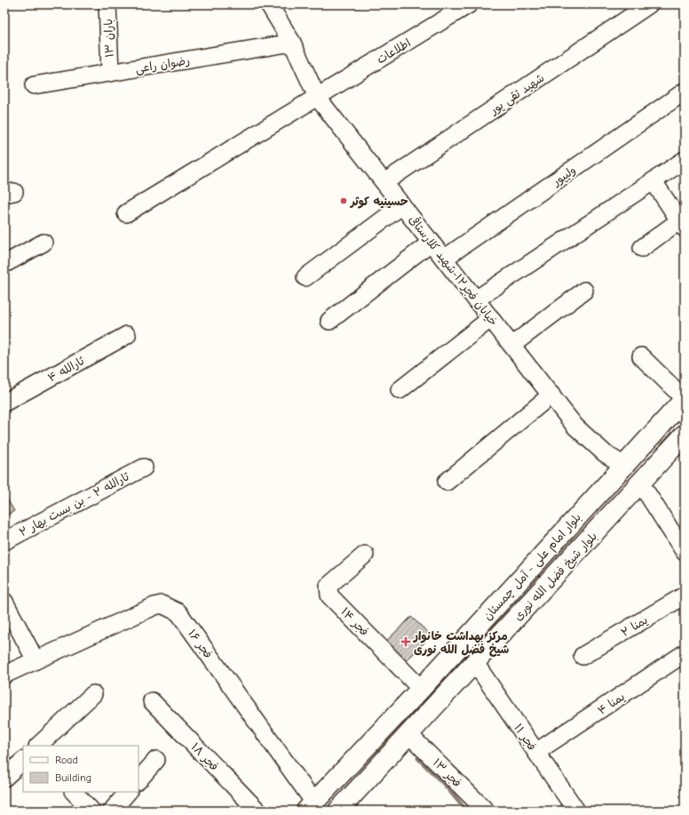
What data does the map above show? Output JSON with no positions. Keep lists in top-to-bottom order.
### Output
{
  "streets": {
    "main road": ["بلوار امام علی - آمل چمستان", "بلوار شیخ فضل الله نوری"],
    "street": [
      "باران ۱۳",
      "اطلاعات",
      "رضوان راعی",
      "شهید تقی پور",
      "ولیپور",
      "خيابان فجر۱۲-شهيد كلارستاقی",
      "ثارالله ۴",
      "ثارالله ۲ - بن بست بهار ۲",
      "فجر ۱۴",
      "یمنا ۲",
      "فجر ۱۶",
      "یمنا ۴",
      "فجر ۱۱",
      "فجر ۱۸",
      "فجر ۱۳"
    ]
  },
  "crossings": [
    ["باران ۱۳", "رضوان راعی"],
    ["اطلاعات", "خيابان فجر۱۲-شهيد كلارستاقی"],
    ["رضوان راعی", "خيابان فجر۱۲-شهيد كلارستاقی"],
    ["شهید تقی پور", "خيابان فجر۱۲-شهيد كلارستاقی"],
    ["ولیپور", "خيابان فجر۱۲-شهيد كلارستاقی"],
    ["خيابان فجر۱۲-شهيد كلارستاقی", "بلوار امام علی - آمل چمستان"],
    ["بلوار امام علی - آمل چمستان", "فجر ۱۴"],
    ["بلوار امام علی - آمل چمستان", "فجر ۱۶"],
    ["بلوار شیخ فضل الله نوری", "فجر ۱۱"],
    ["بلوار شیخ فضل الله نوری", "فجر ۱۳"],
    ["یمنا ۴", "فجر ۱۱"]
  ],
  "places": {
    "other": ["حسینیه کوثر"],
    "health": ["مرکز بهداشت خانوار شیخ فضل الله نوری"]
  },
  "legend": ["Road", "Building"]
}
